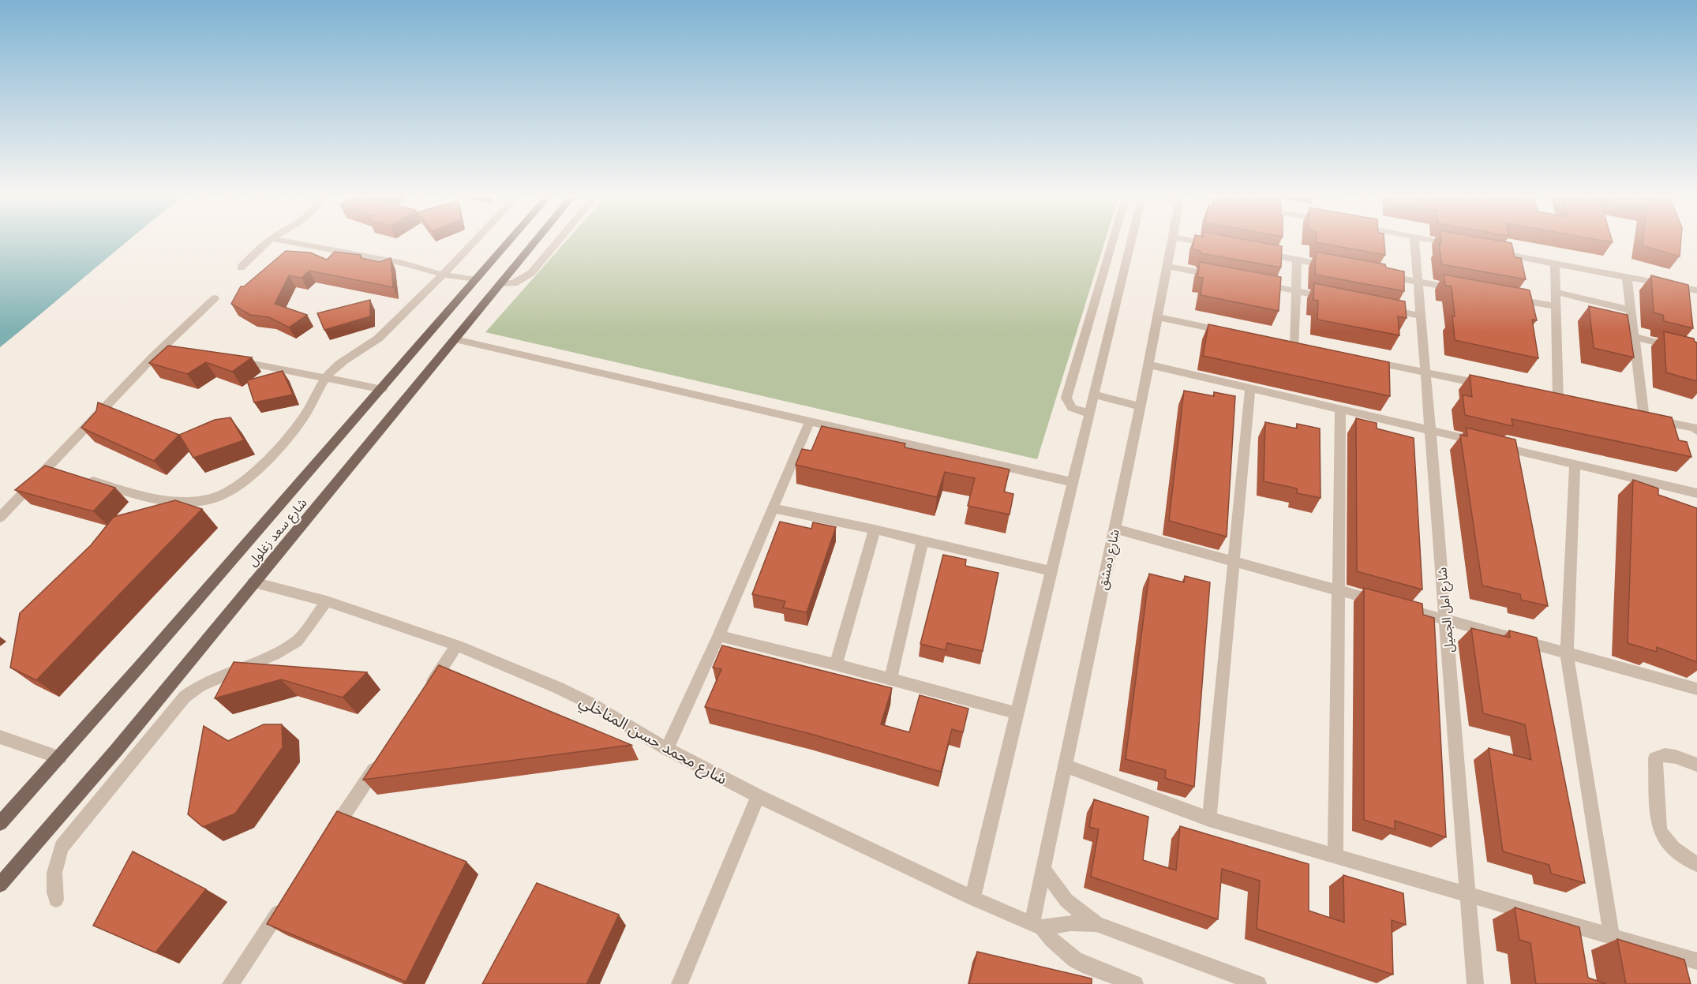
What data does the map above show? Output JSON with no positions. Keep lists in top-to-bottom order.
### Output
{
  "streets": {
    "main road": ["شارع سعد زغلول"],
    "street": ["شارع دمشق", "شارع امل الجميل", "شارع محمد حسن المناخلي"]
  },
  "crossings": [
    ["شارع سعد زغلول", "شارع محمد حسن المناخلي"],
    ["شارع دمشق", "شارع محمد حسن المناخلي"]
  ]
}
